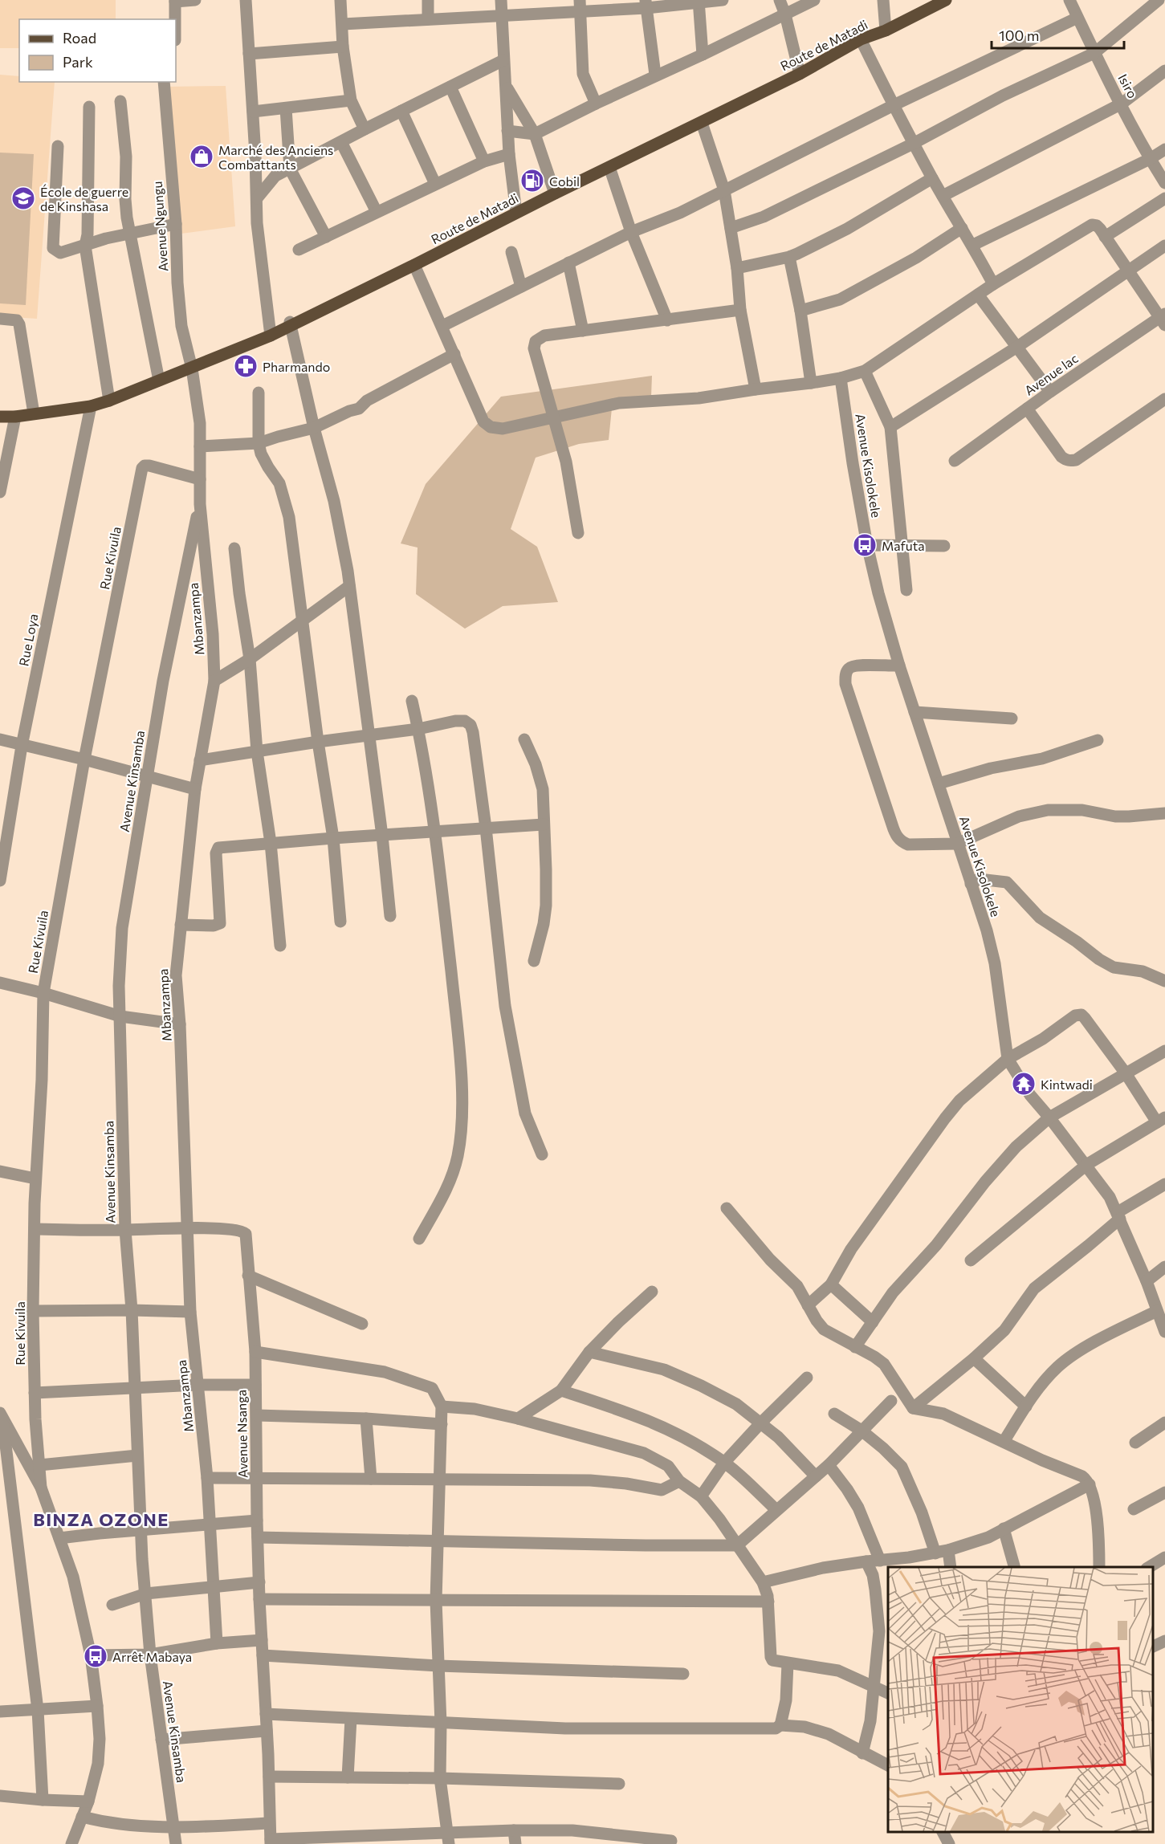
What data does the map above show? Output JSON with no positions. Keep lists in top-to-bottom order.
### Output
{
  "streets": {
    "main road": ["Route de Matadi"],
    "street": [
      "Isiro",
      "Avenue Ngungu",
      "Avenue lac",
      "Avenue Kisolokele",
      "Rue Kivuila",
      "Mbanzampa",
      "Rue Loya",
      "Avenue Kinsamba",
      "Avenue Nsanga"
    ]
  },
  "crossings": [
    ["Route de Matadi", "Avenue Ngungu"],
    ["Route de Matadi", "Mbanzampa"],
    ["Route de Matadi", "Rue Loya"],
    ["Avenue Ngungu", "Mbanzampa"],
    ["Rue Kivuila", "Mbanzampa"],
    ["Rue Kivuila", "Avenue Nsanga"],
    ["Mbanzampa", "Avenue Kinsamba"],
    ["Mbanzampa", "Avenue Nsanga"],
    ["Avenue Kinsamba", "Avenue Nsanga"]
  ],
  "districts": ["BINZA OZONE"],
  "places": {
    "shop": ["Marché des Anciens Combattants"],
    "fuel station": ["Cobil"],
    "school or university": ["École de guerre de Kinshasa"],
    "pharmacy": ["Pharmando"],
    "bus stop": ["Mafuta", "Arrêt Mabaya"],
    "temple": ["Kintwadi"]
  },
  "legend": ["Road", "Park"],
  "scale_bar": "100 m"
}
